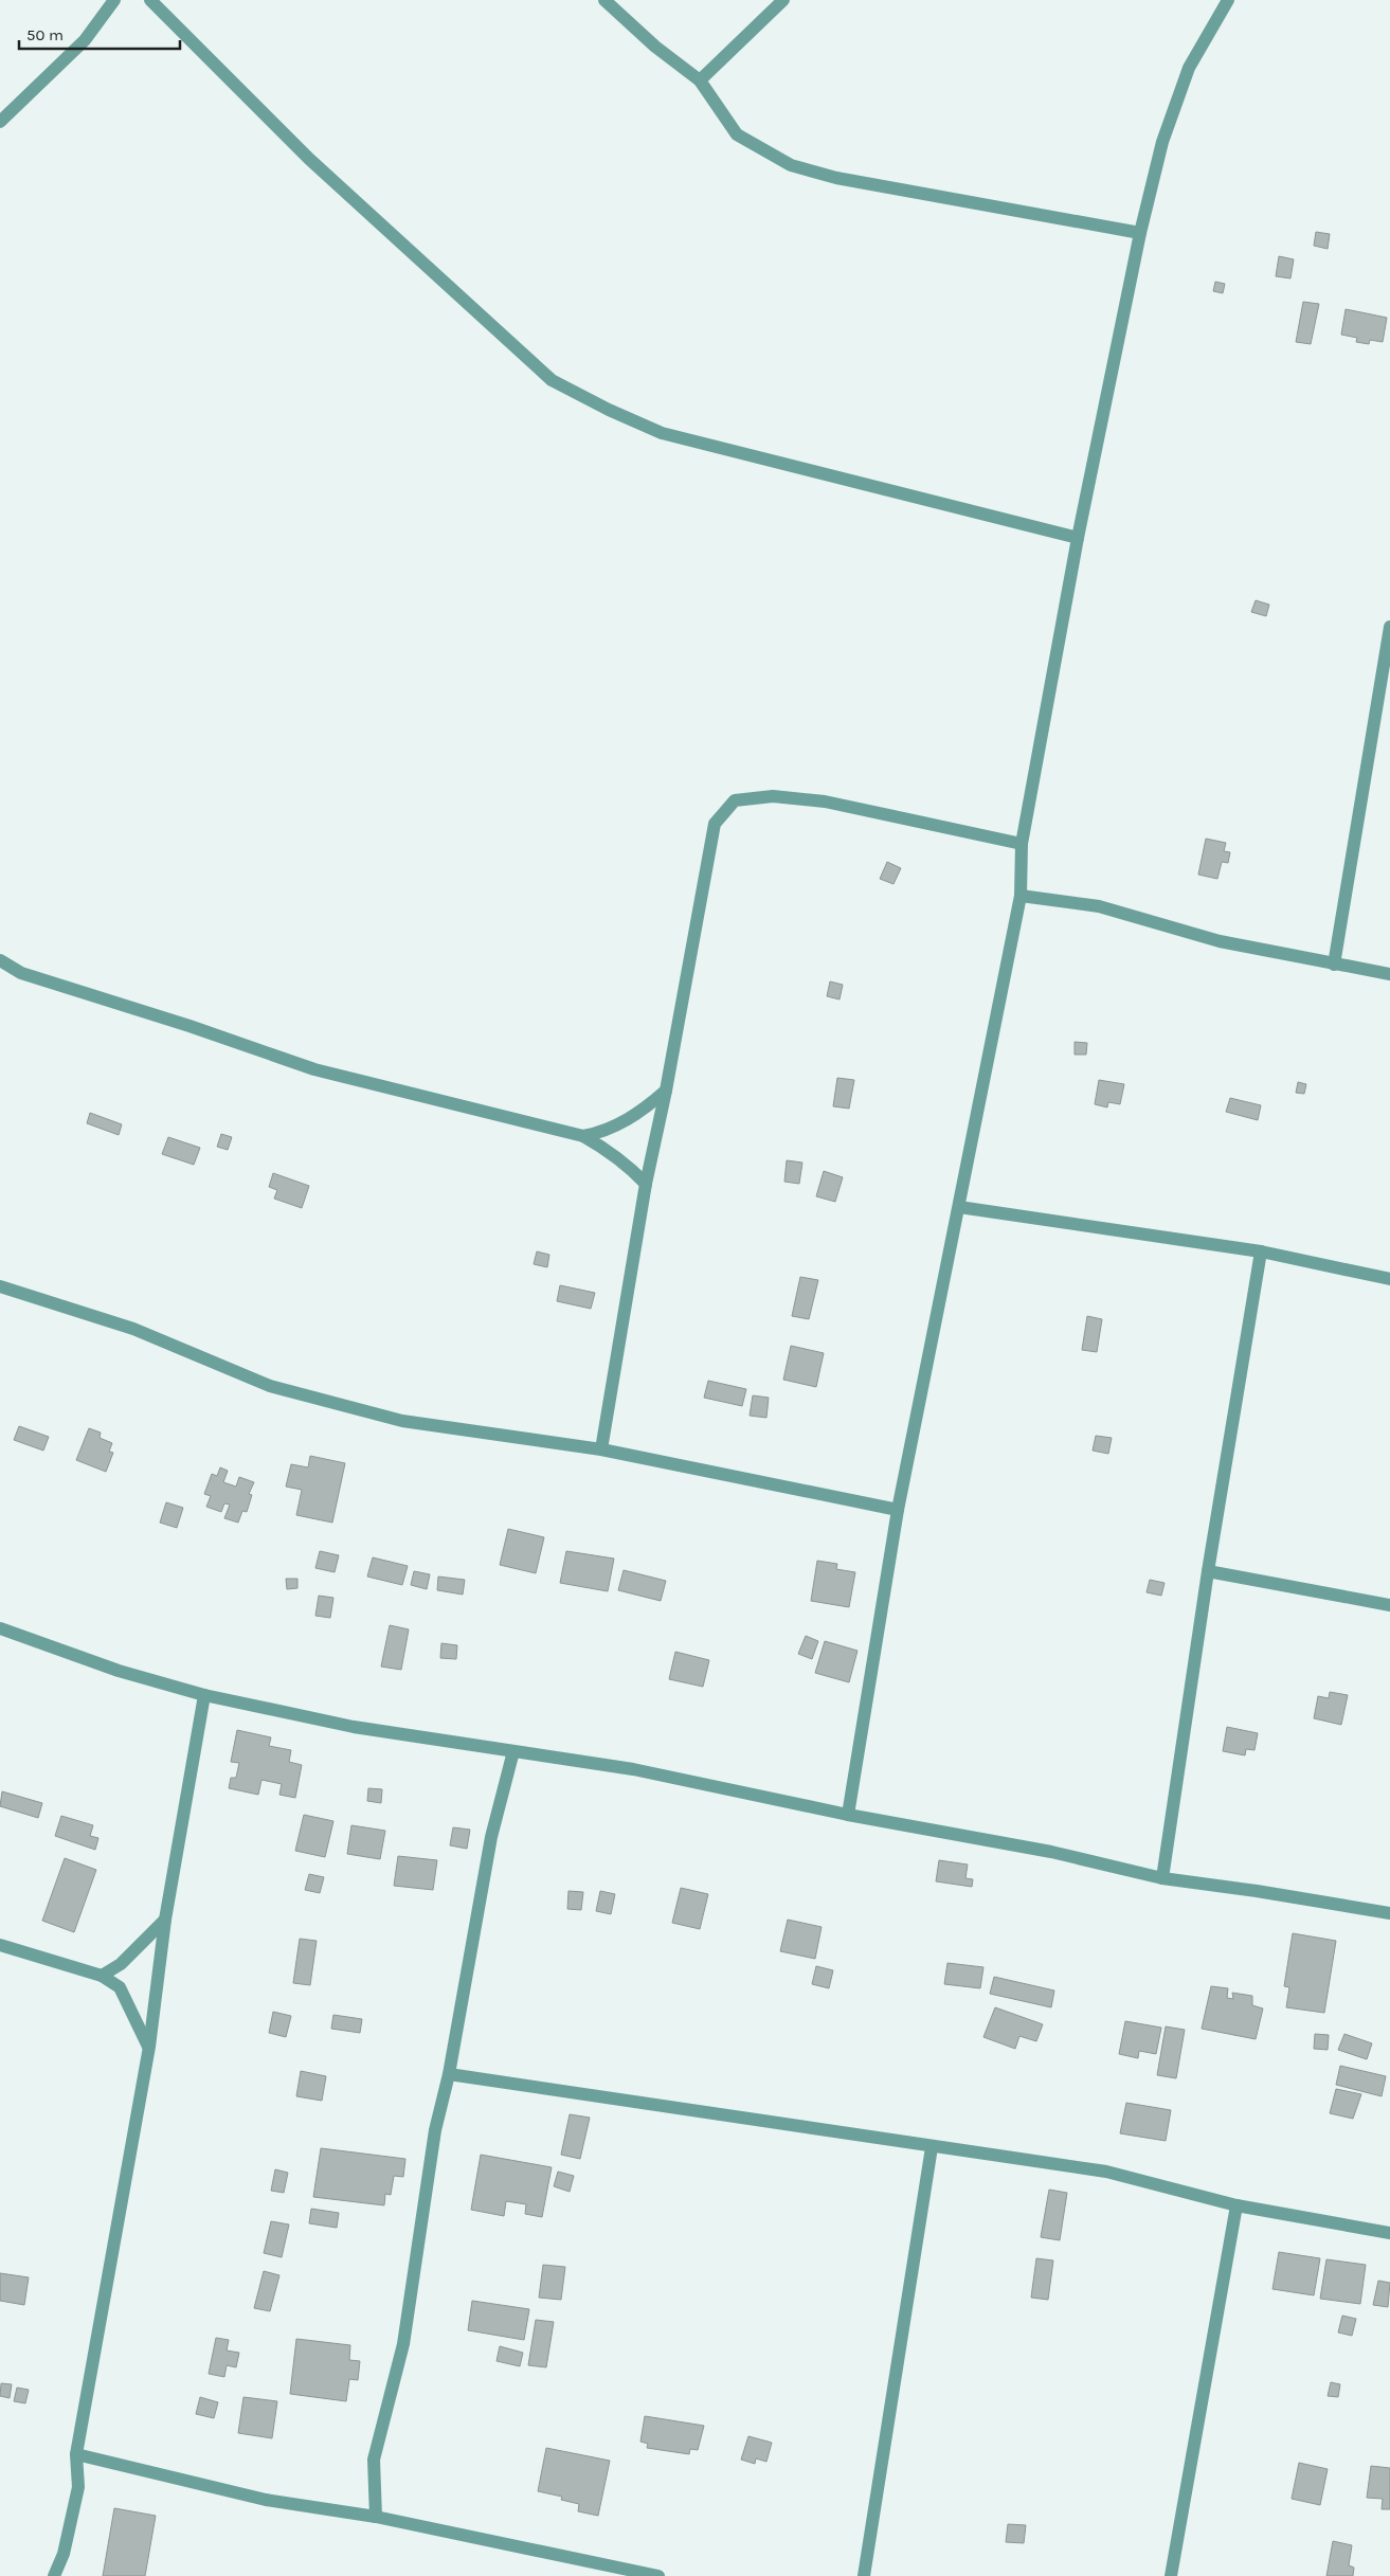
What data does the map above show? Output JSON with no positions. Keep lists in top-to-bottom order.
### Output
{
  "scale_bar": "50 m"
}
